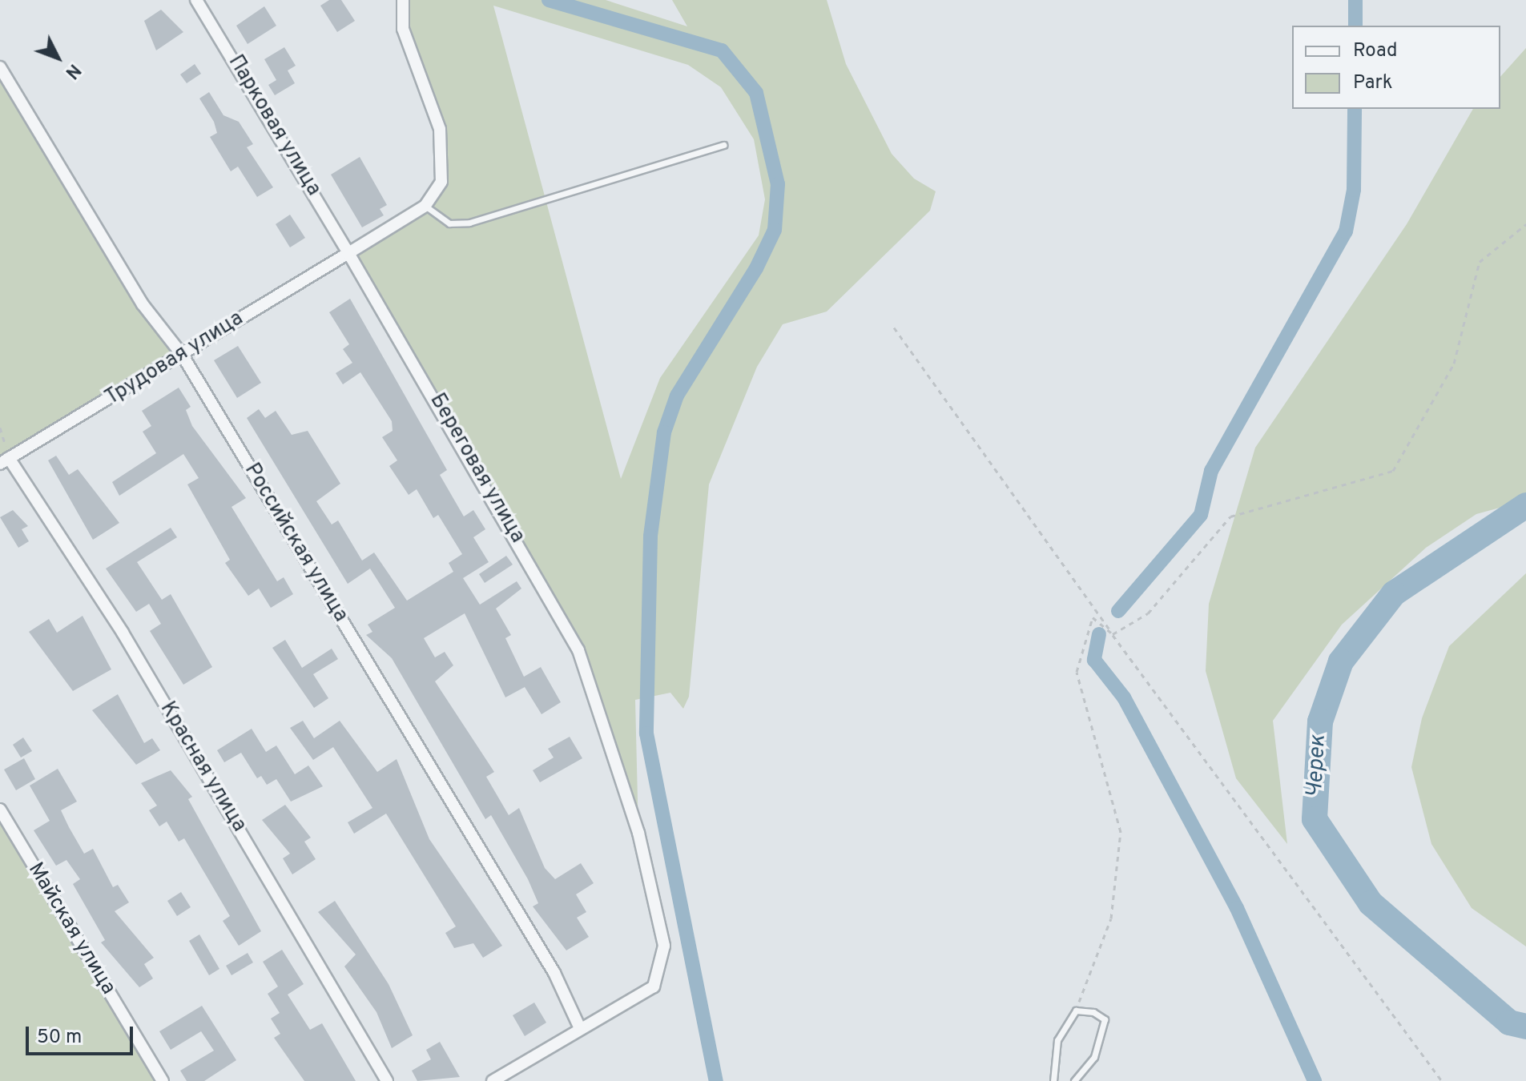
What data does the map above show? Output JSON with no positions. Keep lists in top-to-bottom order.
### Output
{
  "streets": {
    "street": [
      "Парковая улица",
      "Трудовая улица",
      "Береговая улица",
      "Российская улица",
      "Красная улица",
      "Майская улица"
    ]
  },
  "crossings": [
    ["Парковая улица", "Трудовая улица"],
    ["Парковая улица", "Береговая улица"],
    ["Трудовая улица", "Береговая улица"],
    ["Трудовая улица", "Российская улица"],
    ["Трудовая улица", "Красная улица"],
    ["Береговая улица", "Российская улица"]
  ],
  "water": ["Черек"],
  "legend": ["Road", "Park"],
  "scale_bar": "50 m",
  "north": "bottom right"
}
